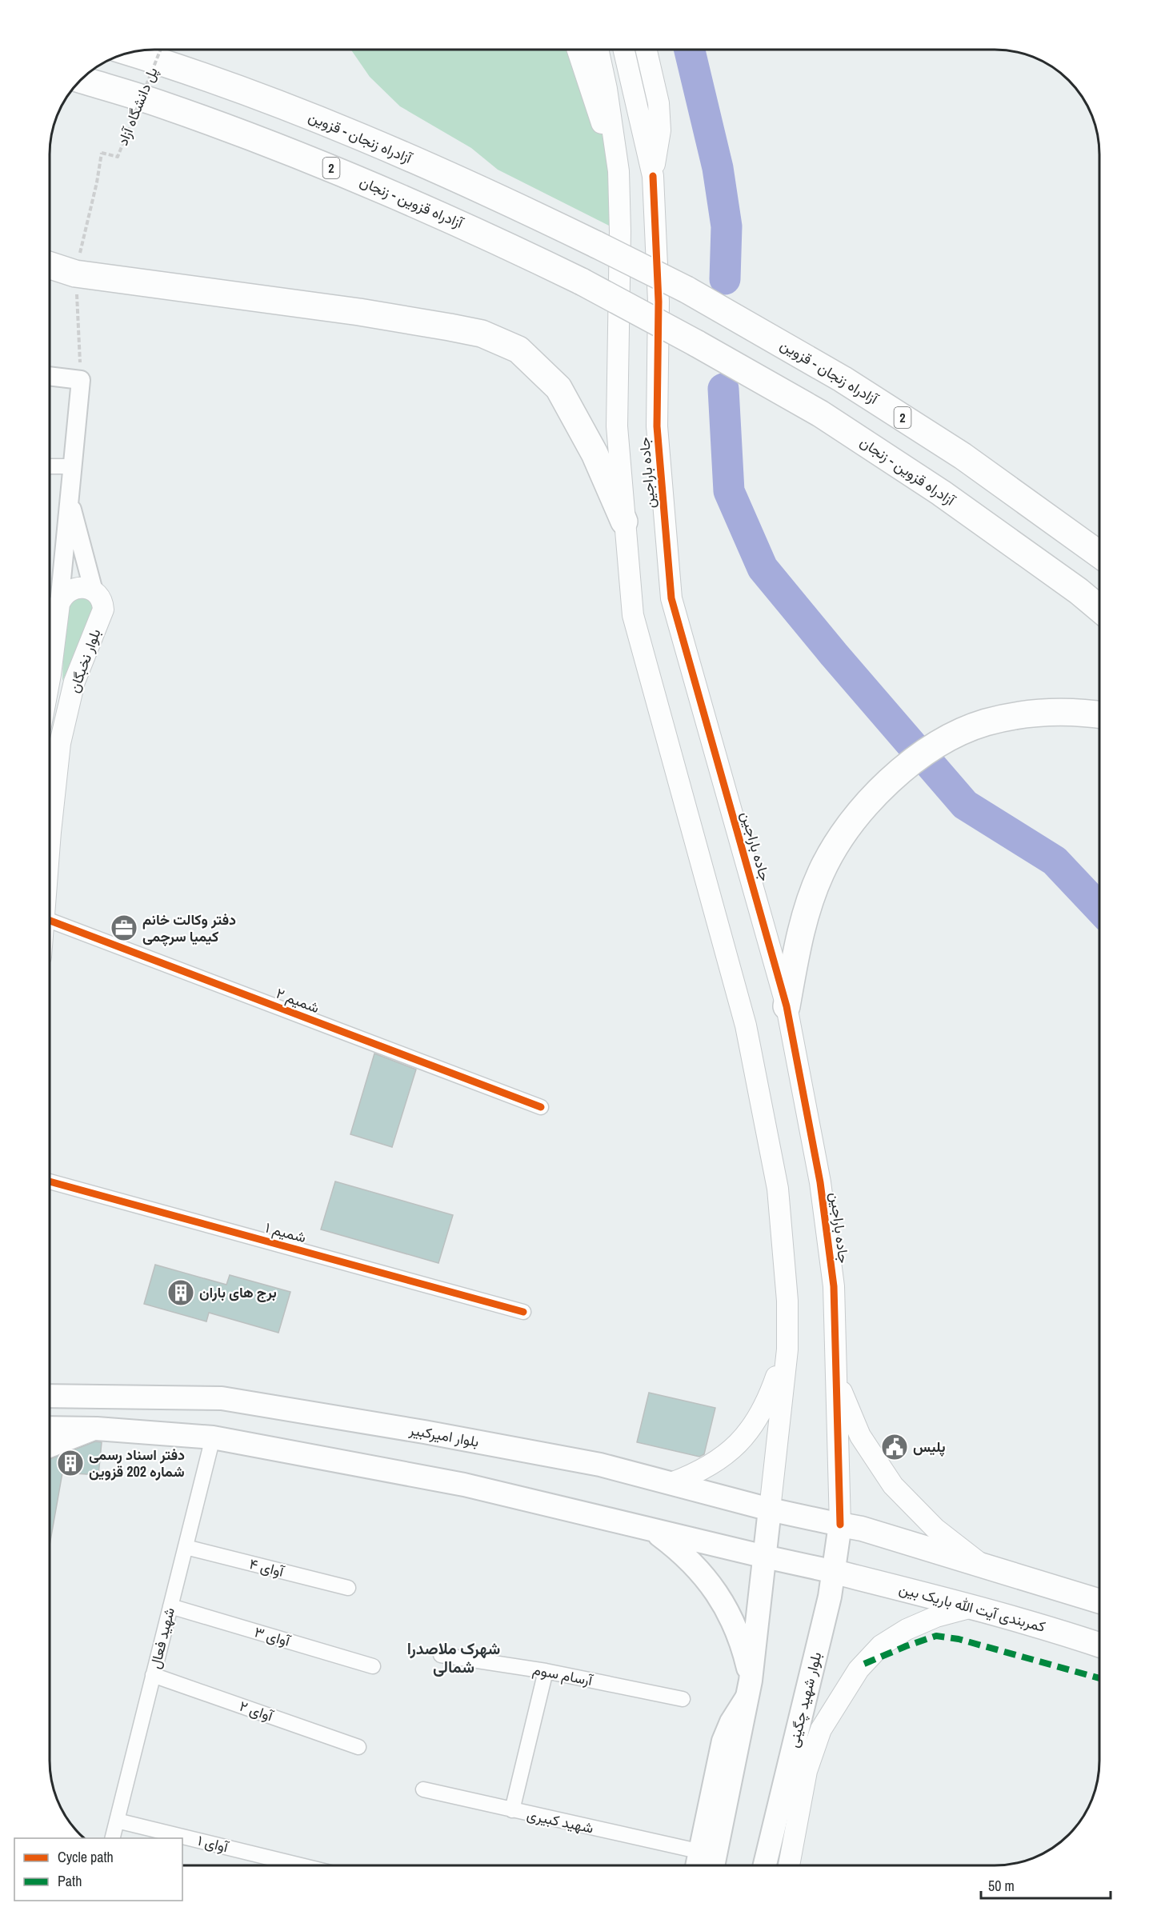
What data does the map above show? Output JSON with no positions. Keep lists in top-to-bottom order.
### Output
{
  "streets": {
    "highway": [
      "آزادراه زنجان - قزوین",
      "2",
      "آزادراه قزوین - زنجان",
      "کمربندی آیت الله باریک بین"
    ],
    "main road": [
      "جاده باراجین",
      "بلوار نخبگان",
      "بلوار امیرکبیر",
      "بلوار شهید چگینی"
    ],
    "street": [
      "شمیم ۲",
      "شمیم ۱",
      "آوای ۴",
      "آوای ۳",
      "شهید فعال",
      "آرسام سوم",
      "آوای ۲",
      "شهید کبیری",
      "آوای ۱"
    ],
    "path": ["پل دانشگاه آزاد"]
  },
  "crossings": [
    ["جاده باراجین", "بلوار امیرکبیر"],
    ["جاده باراجین", "بلوار شهید چگینی"],
    ["بلوار امیرکبیر", "بلوار شهید چگینی"],
    ["آوای ۴", "شهید فعال"],
    ["کمربندی آیت الله باریک بین", "بلوار شهید چگینی"],
    ["آوای ۳", "شهید فعال"],
    ["شهید فعال", "آوای ۲"],
    ["شهید فعال", "آوای ۱"]
  ],
  "districts": ["شهرک ملاصدرا شمالی"],
  "places": {
    "office": ["دفتر وکالت خانم کیمیا سرچمی"],
    "building": ["برج های باران", "دفتر اسناد رسمی شماره 202 قزوین"],
    "public building": ["پلیس"]
  },
  "legend": ["Cycle path", "Path"],
  "scale_bar": "50 m"
}
